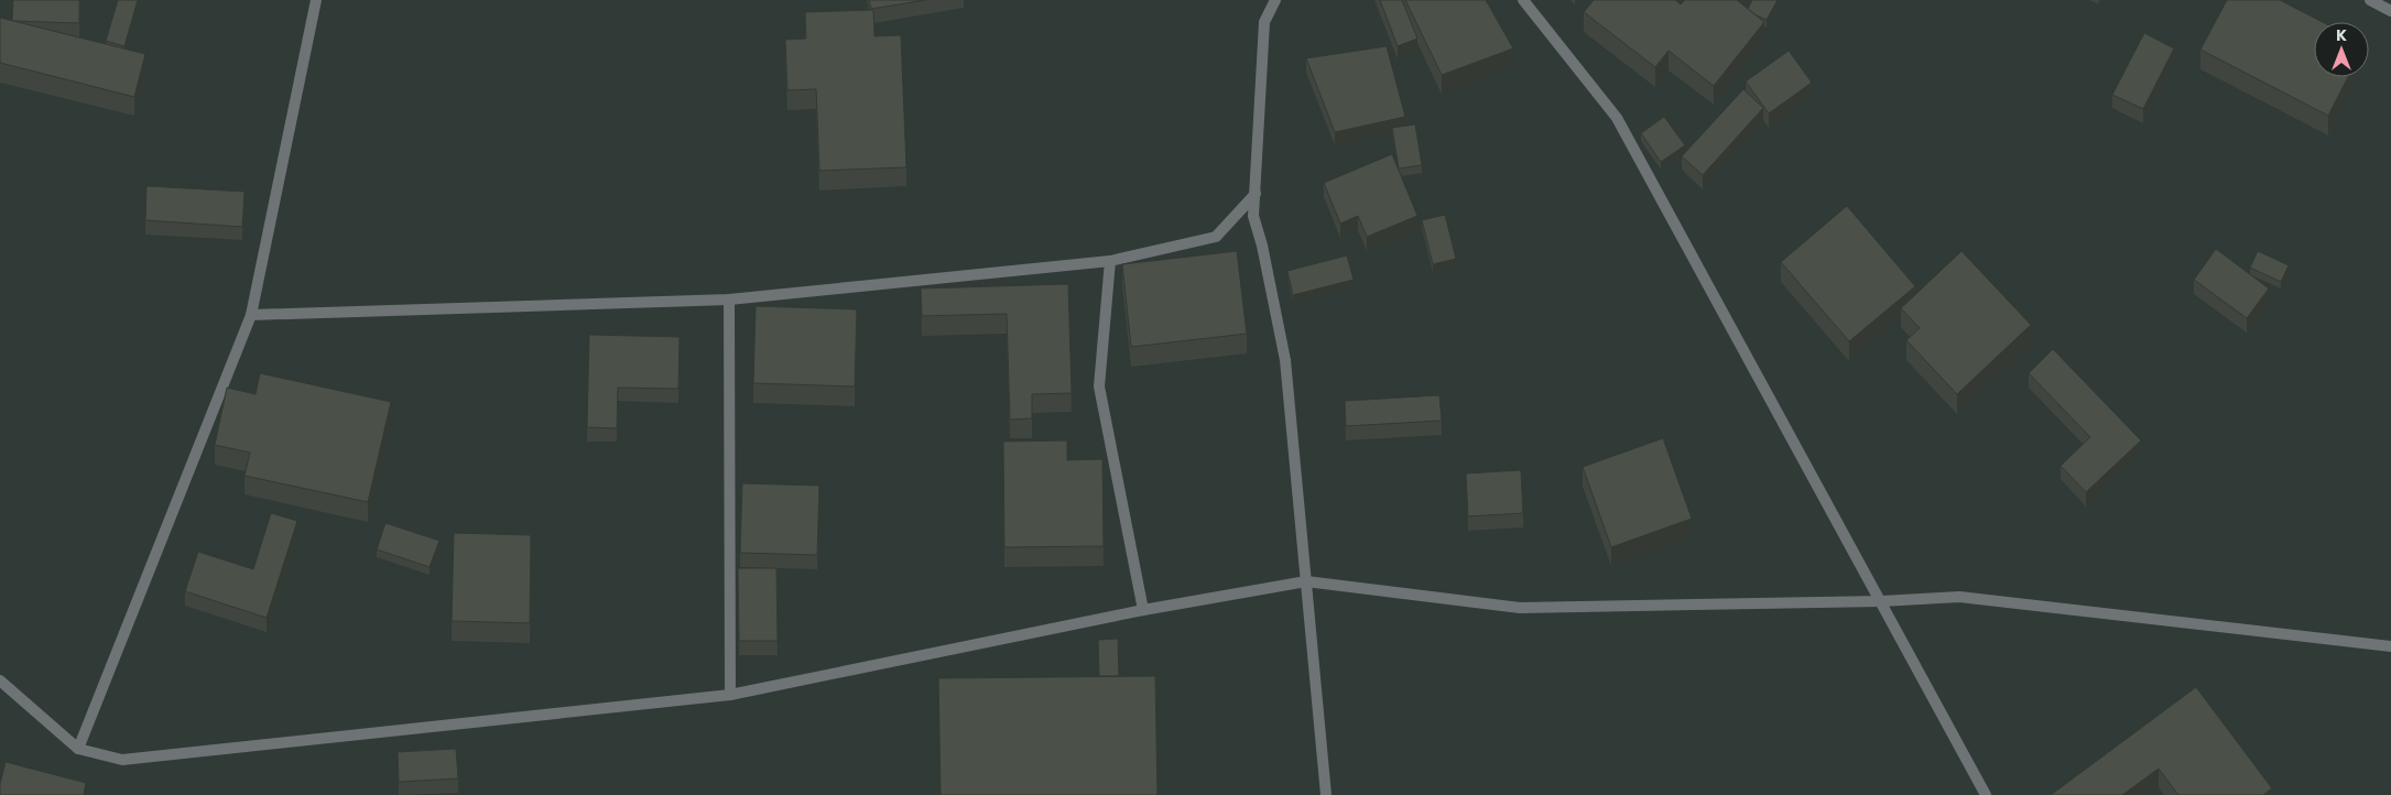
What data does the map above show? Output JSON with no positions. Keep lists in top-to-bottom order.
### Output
{
  "north": "top"
}
